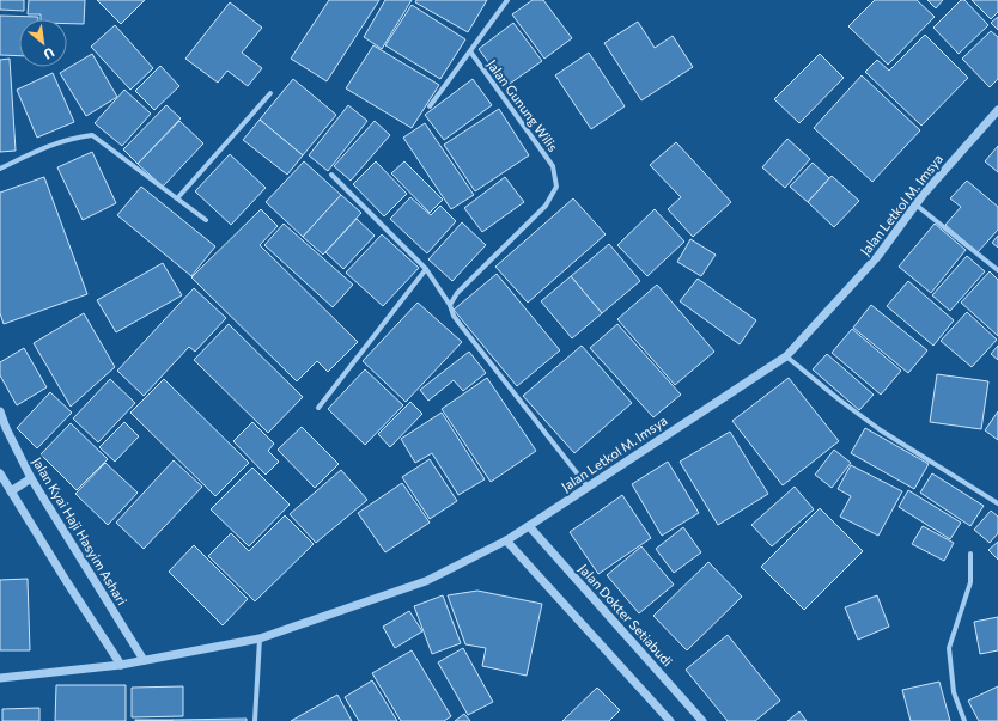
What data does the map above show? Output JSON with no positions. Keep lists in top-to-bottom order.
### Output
{
  "streets": {
    "street": [
      "Jalan Gunung Wilis",
      "Jalan Letkol M. Imsya",
      "Jalan Kyai Haji Hasyim Ashari",
      "Jalan Dokter Setiabudi"
    ]
  },
  "crossings": [
    ["Jalan Letkol M. Imsya", "Jalan Kyai Haji Hasyim Ashari"],
    ["Jalan Letkol M. Imsya", "Jalan Dokter Setiabudi"]
  ],
  "north": "bottom right"
}
